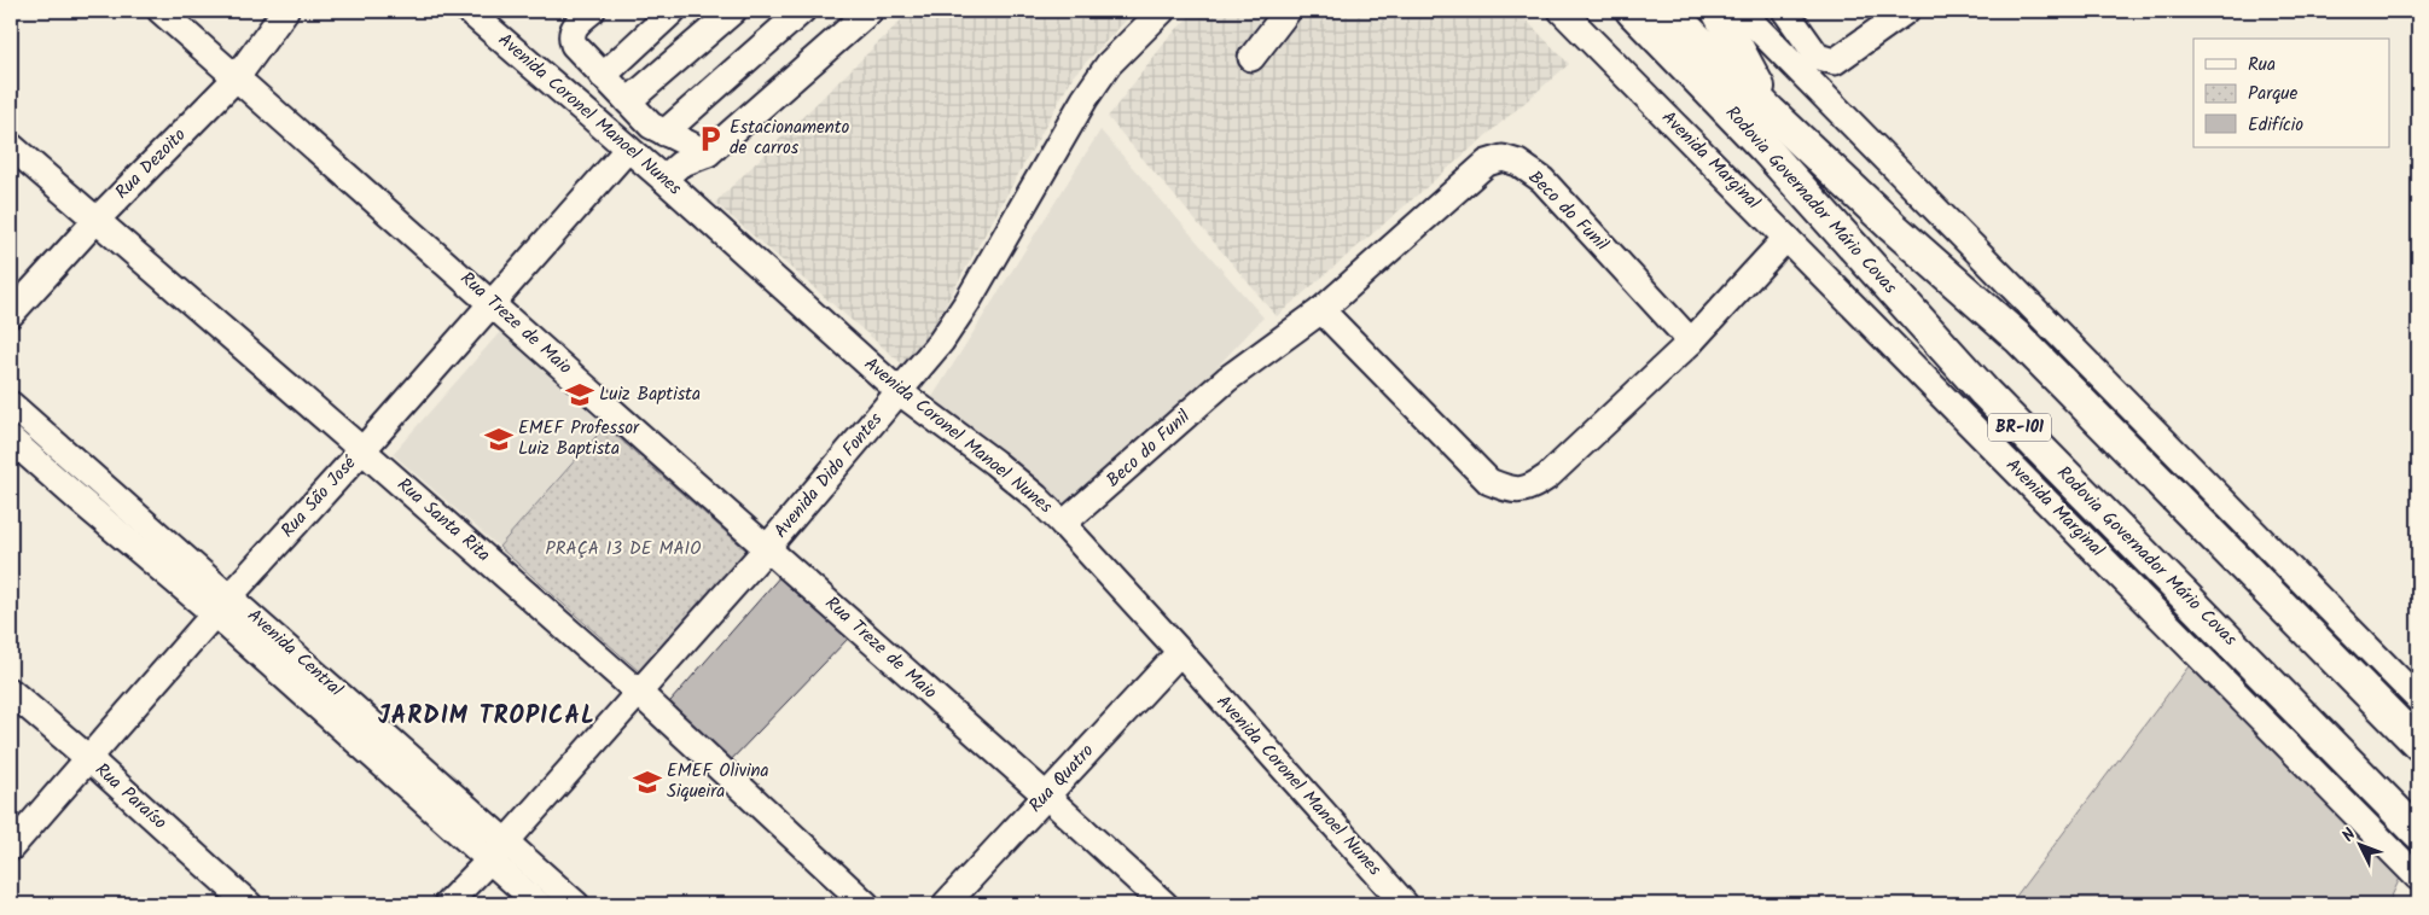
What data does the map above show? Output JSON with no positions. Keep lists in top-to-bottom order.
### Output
{
  "streets": {
    "main road": ["Rodovia Governador Mário Covas", "BR-101"],
    "street": [
      "Avenida Coronel Manoel Nunes",
      "Avenida Marginal",
      "Rua Dezoito",
      "Beco do Funil",
      "Rua Treze de Maio",
      "Avenida Dido Fontes",
      "Rua São José",
      "Rua Santa Rita",
      "Avenida Central",
      "Rua Quatro",
      "Rua Paraíso"
    ]
  },
  "crossings": [
    ["Avenida Coronel Manoel Nunes", "Beco do Funil"],
    ["Avenida Coronel Manoel Nunes", "Avenida Dido Fontes"],
    ["Avenida Coronel Manoel Nunes", "Rua São José"],
    ["Avenida Coronel Manoel Nunes", "Rua Quatro"],
    ["Rua Dezoito", "Rua Treze de Maio"],
    ["Rua Dezoito", "Rua Santa Rita"],
    ["Rua Treze de Maio", "Avenida Dido Fontes"],
    ["Rua Treze de Maio", "Rua São José"],
    ["Rua Treze de Maio", "Rua Quatro"],
    ["Avenida Dido Fontes", "Rua Santa Rita"],
    ["Avenida Dido Fontes", "Avenida Central"],
    ["Rua São José", "Rua Santa Rita"],
    ["Rua São José", "Avenida Central"],
    ["Rua São José", "Rua Paraíso"]
  ],
  "districts": ["JARDIM TROPICAL"],
  "parks": ["PRAÇA 13 DE MAIO"],
  "places": {
    "parking": ["Estacionamento de carros"],
    "school or university": ["Luiz Baptista", "EMEF Professor Luiz Baptista", "EMEF Olivina Siqueira"]
  },
  "legend": ["Rua", "Parque", "Edifício"],
  "north": "top left"
}
